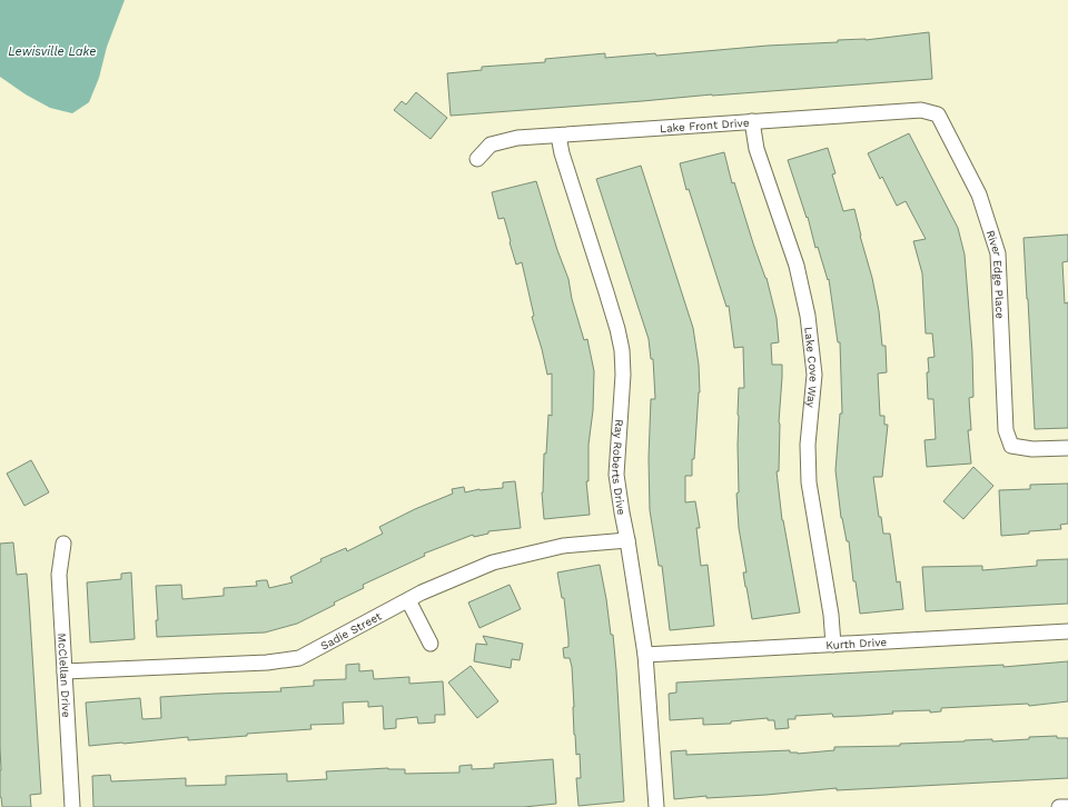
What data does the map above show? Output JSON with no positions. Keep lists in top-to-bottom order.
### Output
{
  "streets": {
    "street": [
      "Lake Front Drive",
      "River Edge Place",
      "Lake Cove Way",
      "Ray Roberts Drive",
      "Sadie Street",
      "Kurth Drive",
      "McClellan Drive"
    ]
  },
  "crossings": [
    ["Lake Front Drive", "River Edge Place"],
    ["Lake Front Drive", "Lake Cove Way"],
    ["Lake Front Drive", "Ray Roberts Drive"],
    ["Lake Cove Way", "Kurth Drive"],
    ["Ray Roberts Drive", "Sadie Street"],
    ["Ray Roberts Drive", "Kurth Drive"],
    ["Sadie Street", "McClellan Drive"]
  ],
  "water": ["Lewisville Lake"]
}
